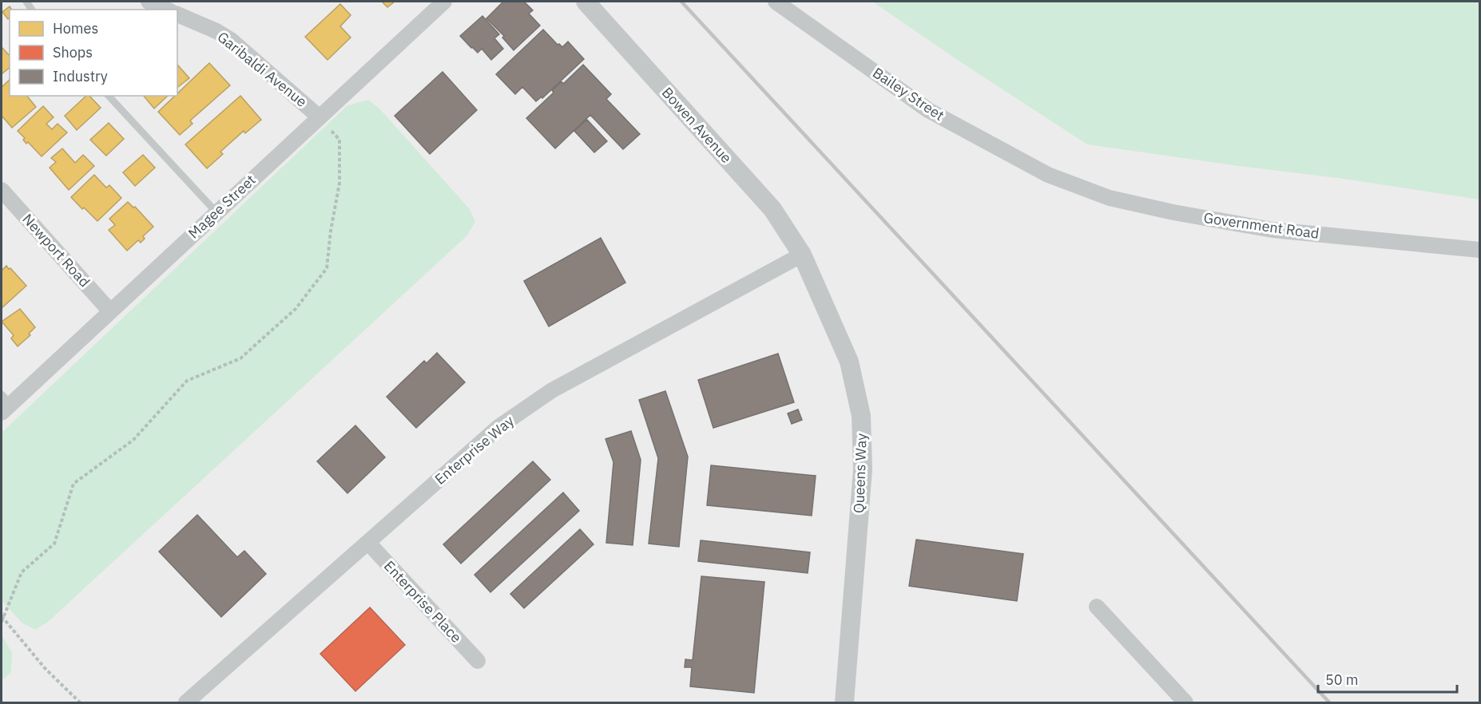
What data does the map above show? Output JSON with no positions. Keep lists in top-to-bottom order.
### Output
{
  "streets": {
    "street": [
      "Garibaldi Avenue",
      "Bailey Street",
      "Bowen Avenue",
      "Magee Street",
      "Government Road",
      "Newport Road",
      "Enterprise Way",
      "Queens Way",
      "Enterprise Place"
    ]
  },
  "crossings": [
    ["Garibaldi Avenue", "Magee Street"],
    ["Bailey Street", "Government Road"],
    ["Bowen Avenue", "Enterprise Way"],
    ["Bowen Avenue", "Queens Way"],
    ["Magee Street", "Newport Road"],
    ["Enterprise Way", "Queens Way"],
    ["Enterprise Way", "Enterprise Place"]
  ],
  "legend": ["Homes", "Shops", "Industry"],
  "scale_bar": "50 m"
}
